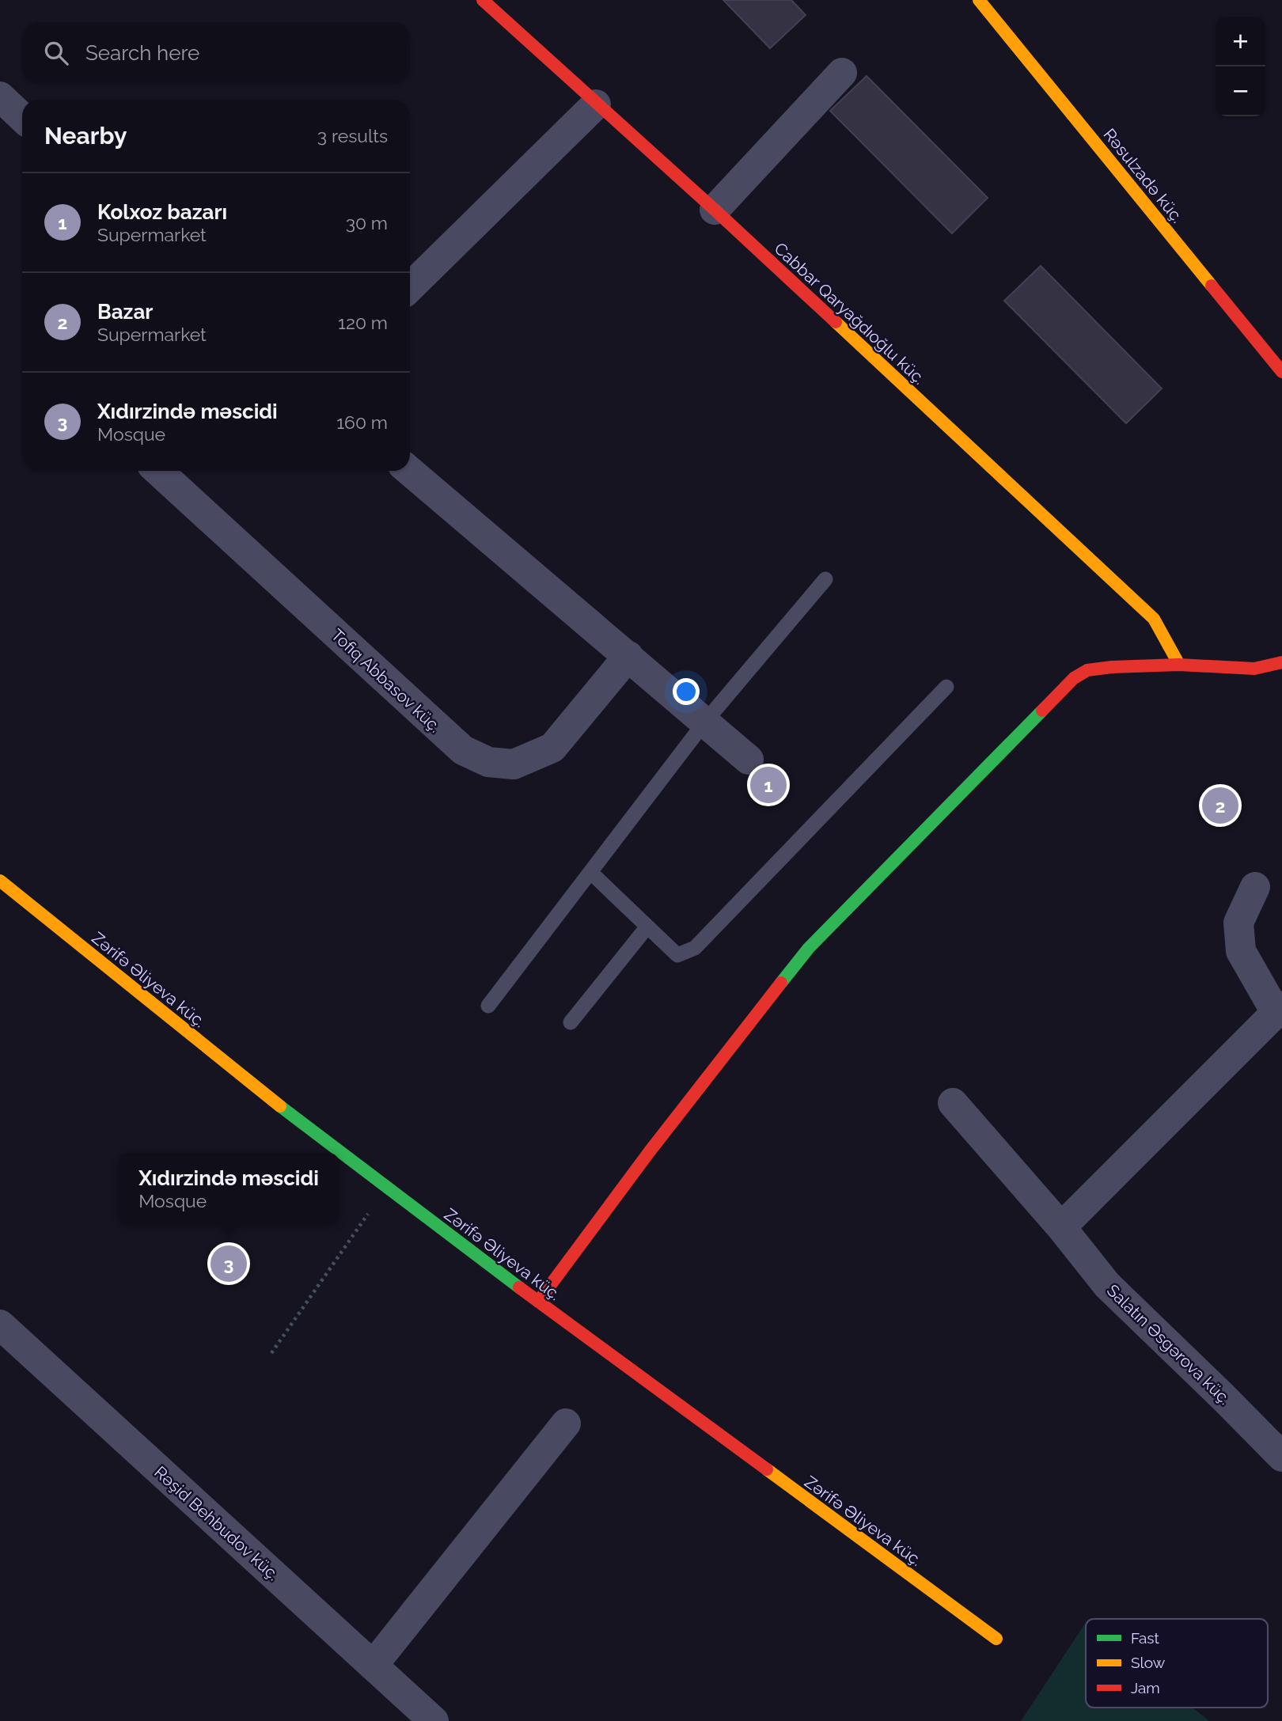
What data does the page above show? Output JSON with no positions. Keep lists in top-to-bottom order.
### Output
{
  "streets": {
    "street": [
      "Rəsulzadə küç.",
      "Cabbar Qaryağdıoğlu küç.",
      "Tofiq Abbasov küç.",
      "Zərifə Əliyeva küç.",
      "Salatın Əsgərova küç.",
      "Rəşid Behbudov küç."
    ]
  },
  "legend": ["Fast", "Slow", "Jam"],
  "page": {
    "map_buttons": ["+", "−"],
    "search": "Search here",
    "heading": ["Nearby", "3 results"],
    "list": [
      {
        "mark": "1",
        "name": "Kolxoz bazarı",
        "note": "Supermarket",
        "value": "30 m"
      },
      {
        "mark": "2",
        "name": "Bazar",
        "note": "Supermarket",
        "value": "120 m"
      },
      {
        "mark": "3",
        "name": "Xıdırzində məscidi",
        "note": "Mosque",
        "value": "160 m"
      }
    ],
    "pins": ["1", "2", "3"],
    "popup": ["Xıdırzində məscidi", "Mosque"]
  }
}
